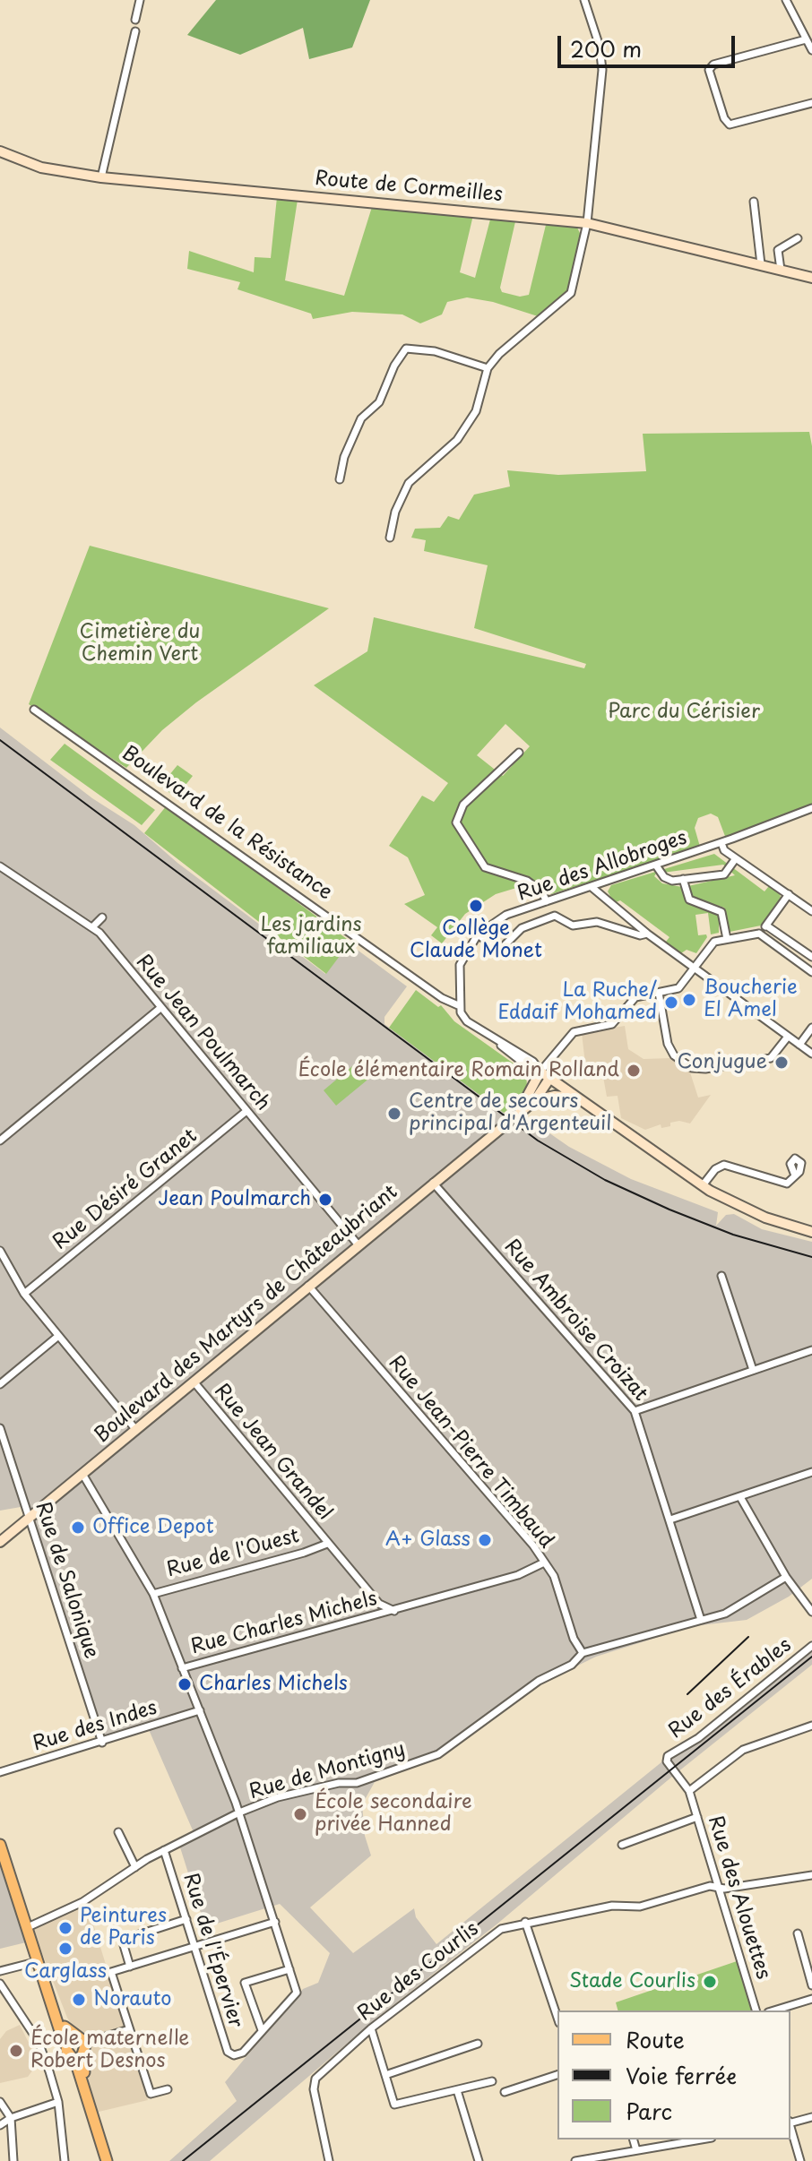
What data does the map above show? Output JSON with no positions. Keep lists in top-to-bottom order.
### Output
{
  "streets": {
    "main road": ["Route de Cormeilles", "Boulevard de la Résistance", "Boulevard des Martyrs de Châteaubriant"],
    "street": [
      "Rue des Allobroges",
      "Rue Jean Poulmarch",
      "Rue Désiré Granet",
      "Rue Ambroise Croizat",
      "Rue Jean Grandel",
      "Rue Jean-Pierre Timbaud",
      "Rue de l'Ouest",
      "Rue de Salonique",
      "Rue Charles Michels",
      "Rue des Érables",
      "Rue des Indes",
      "Rue de Montigny",
      "Rue des Alouettes",
      "Rue de l'Épervier",
      "Rue des Courlis"
    ]
  },
  "crossings": [
    ["Boulevard de la Résistance", "Rue des Allobroges"],
    ["Boulevard de la Résistance", "Boulevard des Martyrs de Châteaubriant"],
    ["Rue Jean Poulmarch", "Rue Désiré Granet"],
    ["Rue Jean Poulmarch", "Boulevard des Martyrs de Châteaubriant"],
    ["Boulevard des Martyrs de Châteaubriant", "Rue Ambroise Croizat"],
    ["Boulevard des Martyrs de Châteaubriant", "Rue Jean Grandel"],
    ["Boulevard des Martyrs de Châteaubriant", "Rue Jean-Pierre Timbaud"],
    ["Boulevard des Martyrs de Châteaubriant", "Rue de Salonique"],
    ["Rue Ambroise Croizat", "Rue de Montigny"],
    ["Rue Jean Grandel", "Rue de l'Ouest"],
    ["Rue Jean-Pierre Timbaud", "Rue de Montigny"],
    ["Rue de l'Ouest", "Rue Charles Michels"],
    ["Rue de Salonique", "Rue des Indes"],
    ["Rue des Érables", "Rue des Alouettes"],
    ["Rue de Montigny", "Rue de l'Épervier"],
    ["Rue des Alouettes", "Rue des Courlis"]
  ],
  "parks": ["Cimetière du Chemin Vert", "Parc du Cérisier", "Les jardins familiaux"],
  "places": [
    "Collège Claude Monet",
    "Boucherie El Amel",
    "La Ruche/ Eddaif Mohamed",
    "Conjugue",
    "École élémentaire Romain Rolland",
    "Centre de secours principal d'Argenteuil",
    "Jean Poulmarch",
    "Office Depot",
    "A+ Glass",
    "Charles Michels",
    "École secondaire privée Hanned",
    "Peintures de Paris",
    "Carglass",
    "Stade Courlis",
    "Norauto",
    "École maternelle Robert Desnos"
  ],
  "legend": ["Route", "Voie ferrée", "Parc"],
  "scale_bar": "200 m"
}
